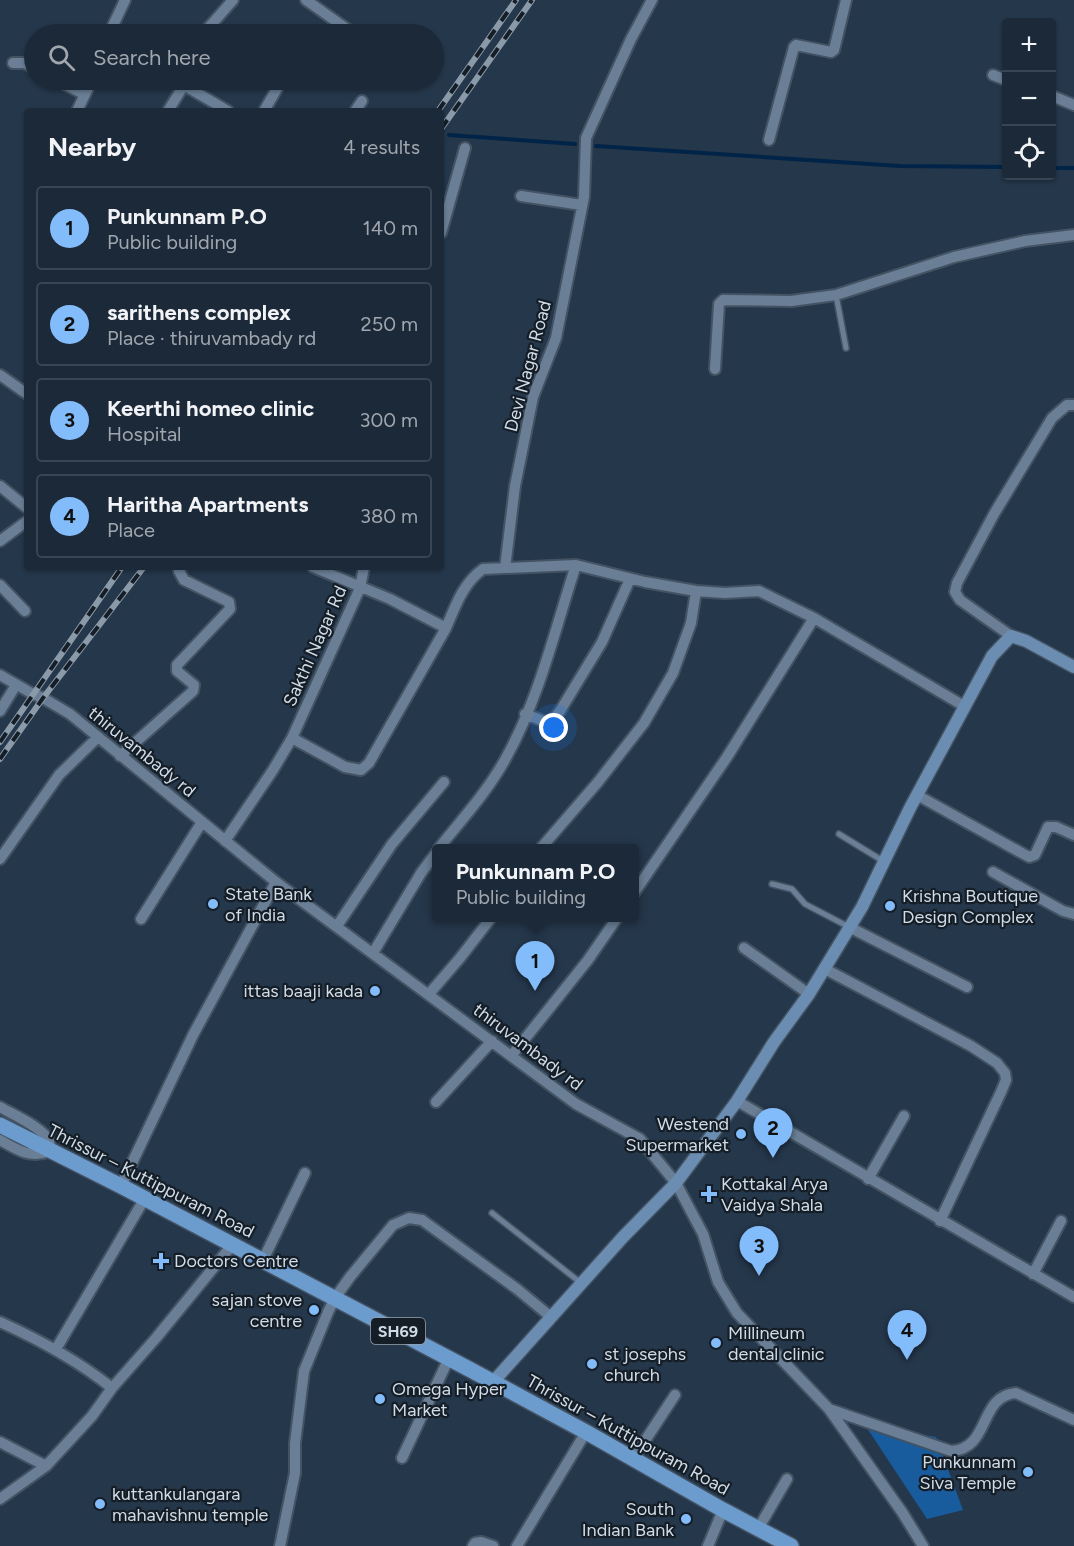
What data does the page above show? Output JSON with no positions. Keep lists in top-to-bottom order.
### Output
{
  "streets": {
    "main road": ["Thrissur – Kuttippuram Road", "SH69"],
    "street": ["Devi Nagar Road", "Sakthi Nagar Rd", "thiruvambady rd"]
  },
  "crossings": [
    ["Sakthi Nagar Rd", "thiruvambady rd"]
  ],
  "places": {
    "other": [
      "State Bank of India",
      "Krishna Boutique Design Complex",
      "ittas baaji kada",
      "Westend Supermarket",
      "sajan stove centre",
      "Millineum dental clinic",
      "st josephs church",
      "Omega Hyper Market",
      "Punkunnam Siva Temple",
      "kuttankulangara mahavishnu temple",
      "South Indian Bank"
    ],
    "health": ["Kottakal Arya Vaidya Shala", "Doctors Centre"]
  },
  "page": {
    "map_buttons": ["+", "−"],
    "search": "Search here",
    "heading": ["Nearby", "4 results"],
    "list": [
      {
        "mark": "1",
        "name": "Punkunnam P.O",
        "note": "Public building",
        "value": "140 m"
      },
      {
        "mark": "2",
        "name": "sarithens complex",
        "note": "Place · thiruvambady rd",
        "value": "250 m"
      },
      {
        "mark": "3",
        "name": "Keerthi homeo clinic",
        "note": "Hospital",
        "value": "300 m"
      },
      {
        "mark": "4",
        "name": "Haritha Apartments",
        "note": "Place",
        "value": "380 m"
      }
    ],
    "popup": ["Punkunnam P.O", "Public building"],
    "pins": [
      "1",
      "2",
      "3",
      "4"
    ]
  }
}
